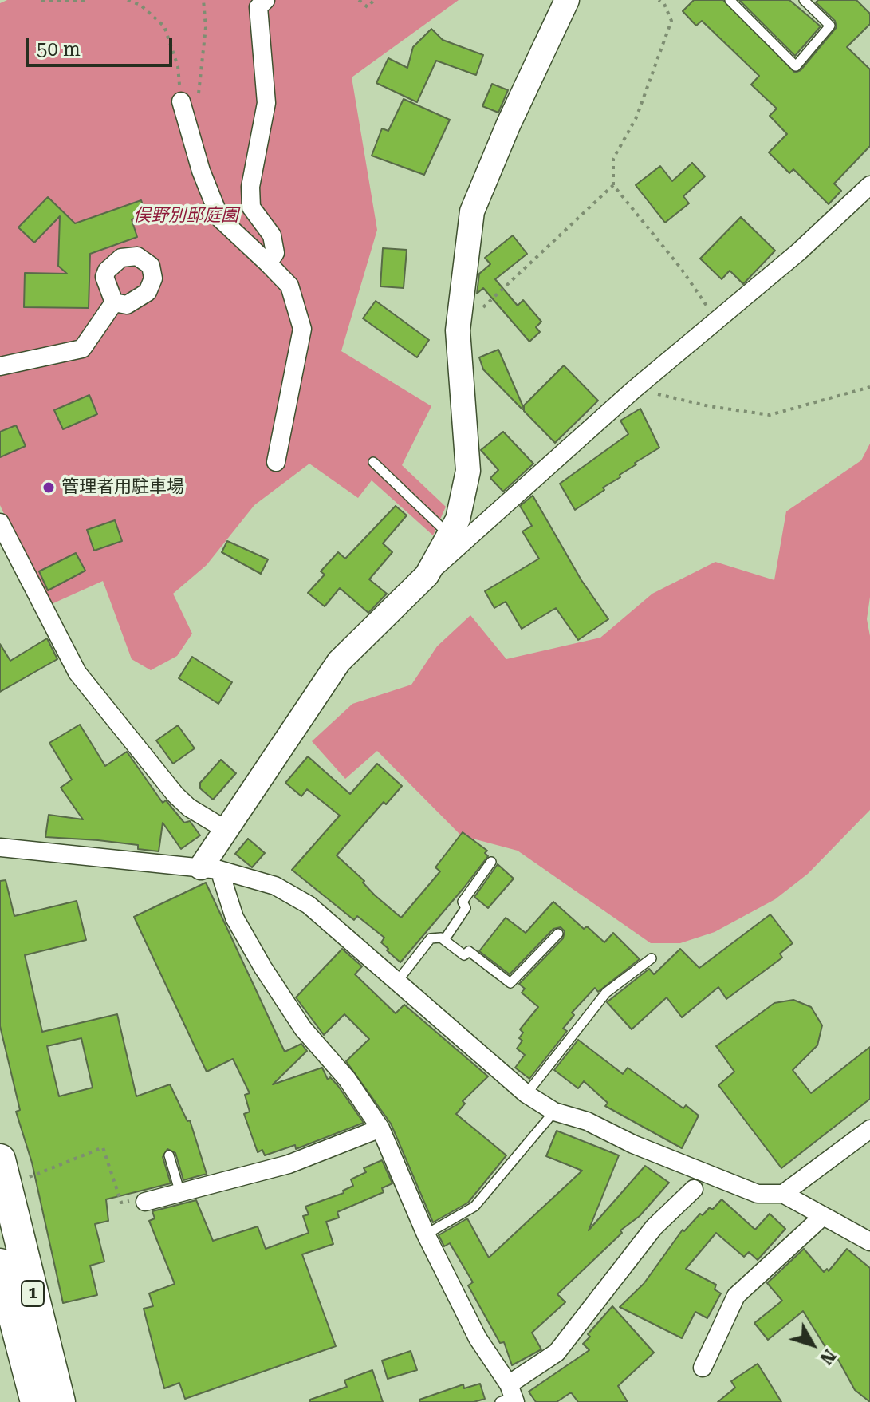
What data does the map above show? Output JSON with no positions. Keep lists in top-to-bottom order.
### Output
{
  "streets": {
    "highway": ["1"]
  },
  "parks": ["俣野別邸庭園"],
  "places": ["管理者用駐車場"],
  "scale_bar": "50 m",
  "north": "bottom right"
}
